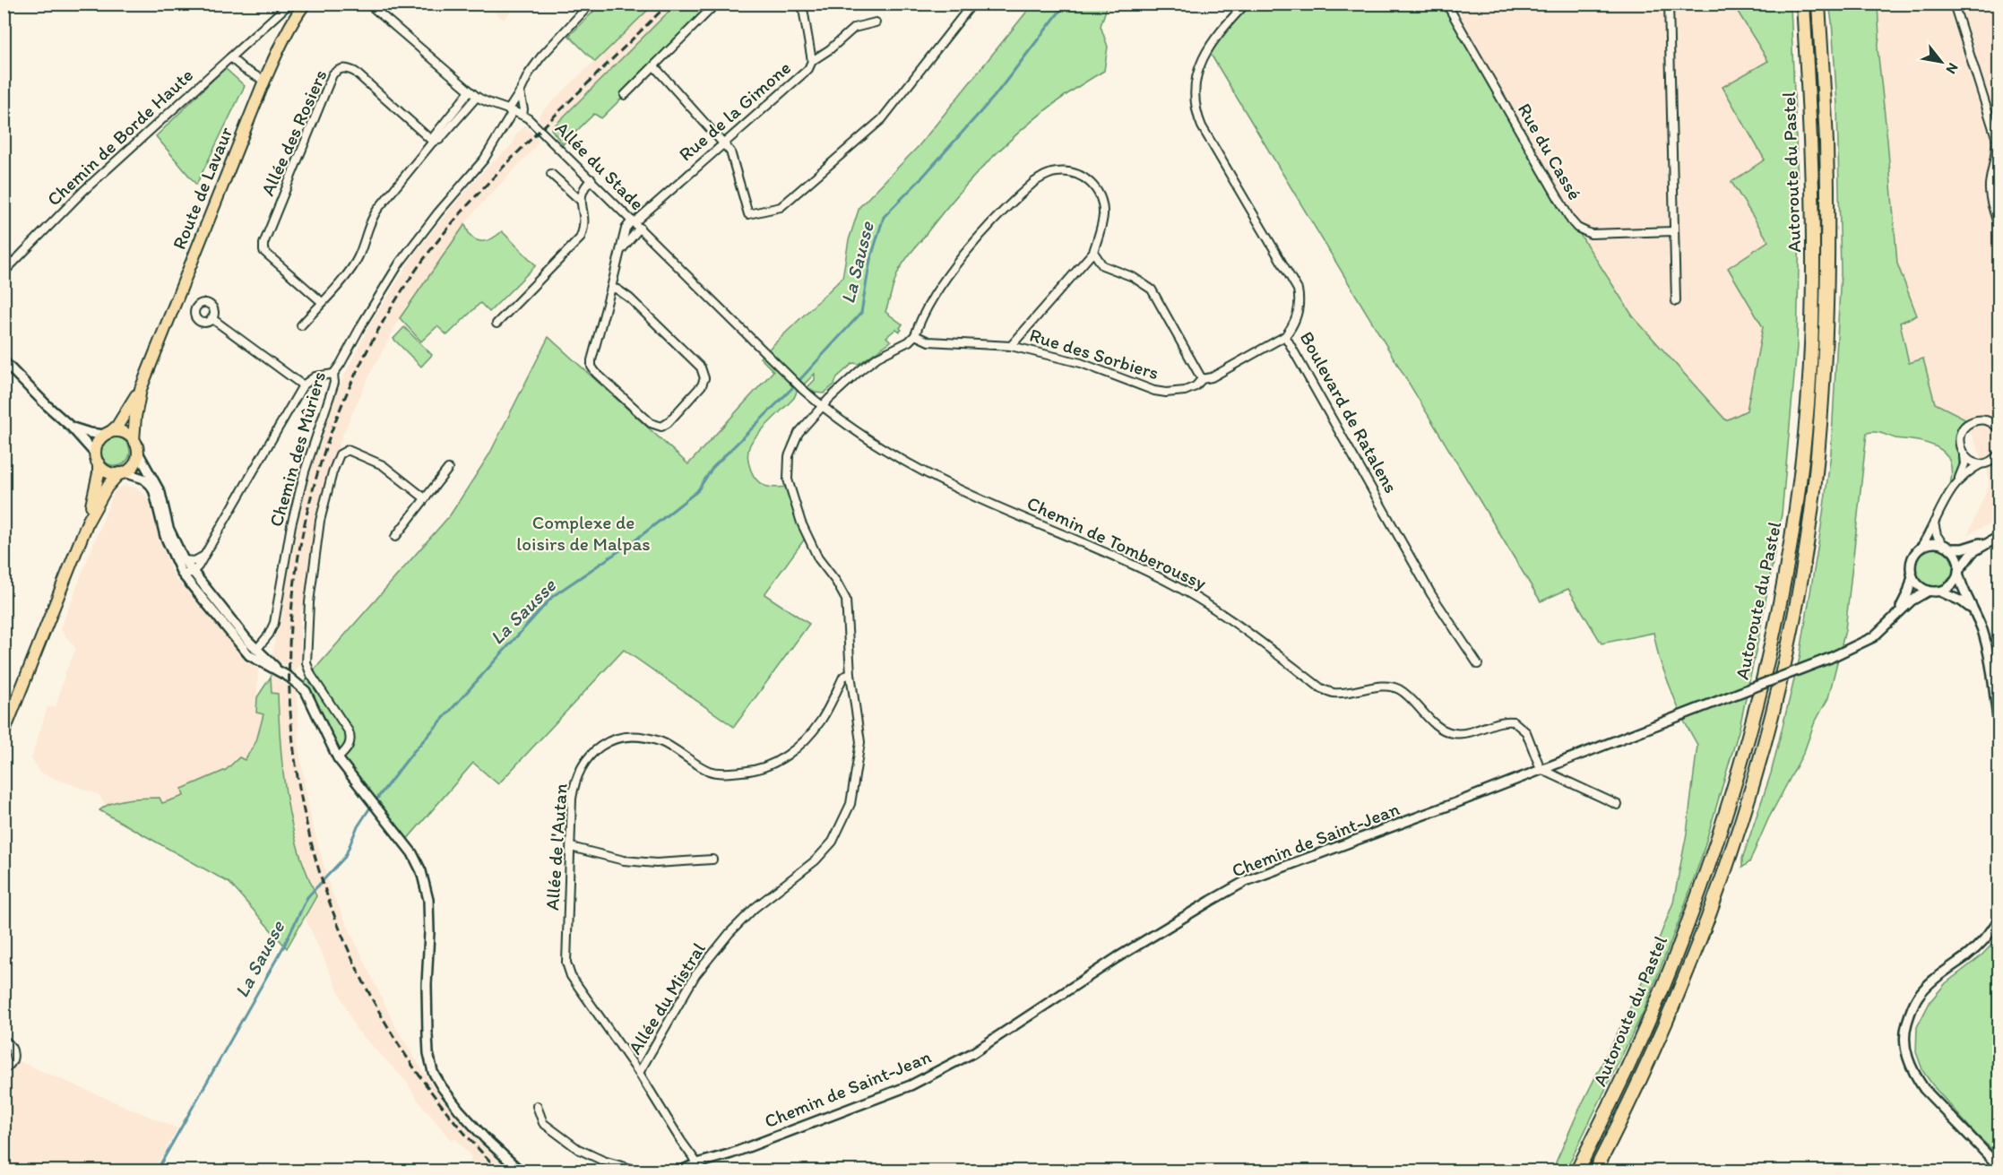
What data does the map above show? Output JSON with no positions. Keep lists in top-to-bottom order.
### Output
{
  "streets": {
    "highway": ["Autoroute du Pastel"],
    "main road": ["Route de Lavaur"],
    "street": [
      "Rue de la Gimone",
      "Allée des Rosiers",
      "Chemin de Borde Haute",
      "Rue du Cassé",
      "Allée du Stade",
      "Rue des Sorbiers",
      "Boulevard de Ratalens",
      "Chemin des Mûriers",
      "Chemin de Tomberoussy",
      "Chemin de Saint-Jean",
      "Allée de l'Autan",
      "Allée du Mistral"
    ]
  },
  "crossings": [
    ["Rue de la Gimone", "Allée du Stade"],
    ["Allée du Stade", "Chemin des Mûriers"],
    ["Allée du Stade", "Chemin de Tomberoussy"],
    ["Rue des Sorbiers", "Boulevard de Ratalens"],
    ["Chemin de Tomberoussy", "Chemin de Saint-Jean"],
    ["Chemin de Saint-Jean", "Allée de l'Autan"],
    ["Allée de l'Autan", "Allée du Mistral"]
  ],
  "water": ["La Sausse"],
  "parks": ["Complexe de loisirs de Malpas"],
  "north": "bottom right"
}
